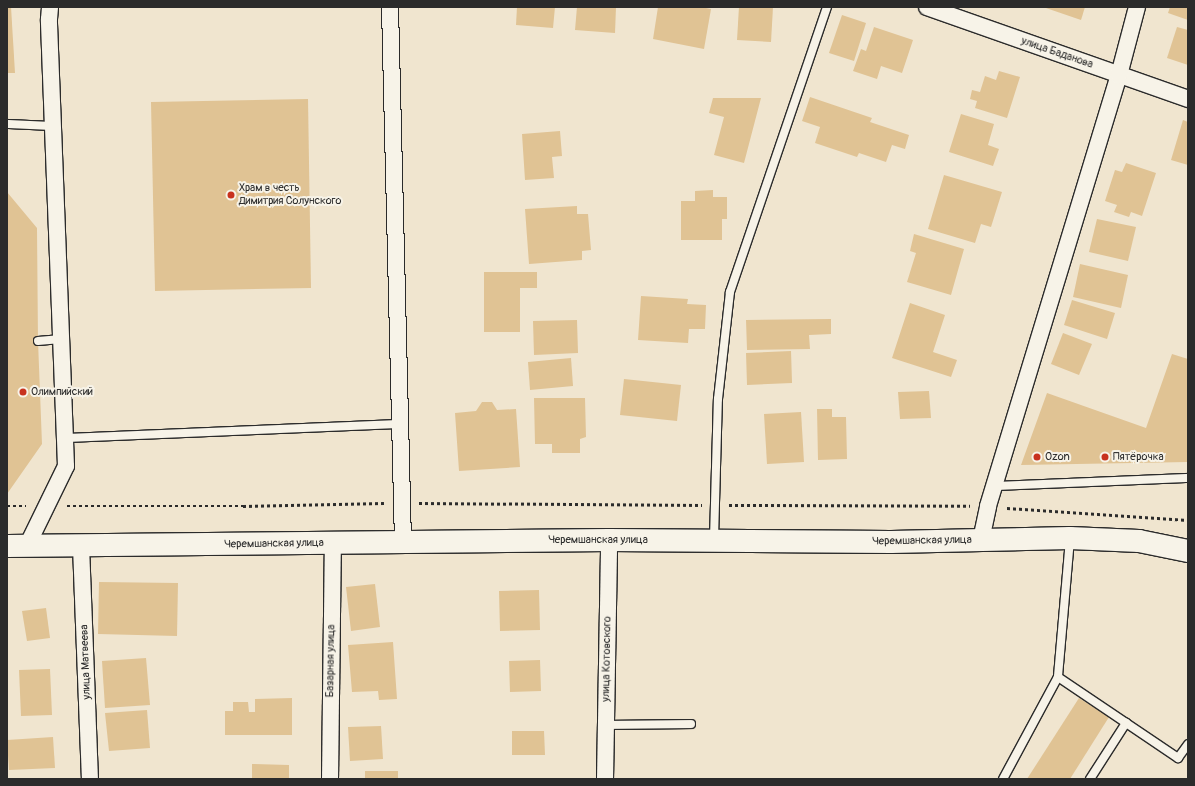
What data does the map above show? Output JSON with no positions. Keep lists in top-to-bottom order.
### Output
{
  "streets": {
    "main road": ["Черемшанская улица"],
    "street": [
      "улица Баданова",
      "улица Котовского",
      "Базарная улица",
      "улица Матвеева"
    ]
  },
  "crossings": [
    ["Черемшанская улица", "улица Котовского"],
    ["Черемшанская улица", "Базарная улица"],
    ["Черемшанская улица", "улица Матвеева"]
  ],
  "places": [
    "Храм в честь Димитрия Солунского",
    "Олимпийский",
    "Ozon",
    "Пятёрочка"
  ]
}
